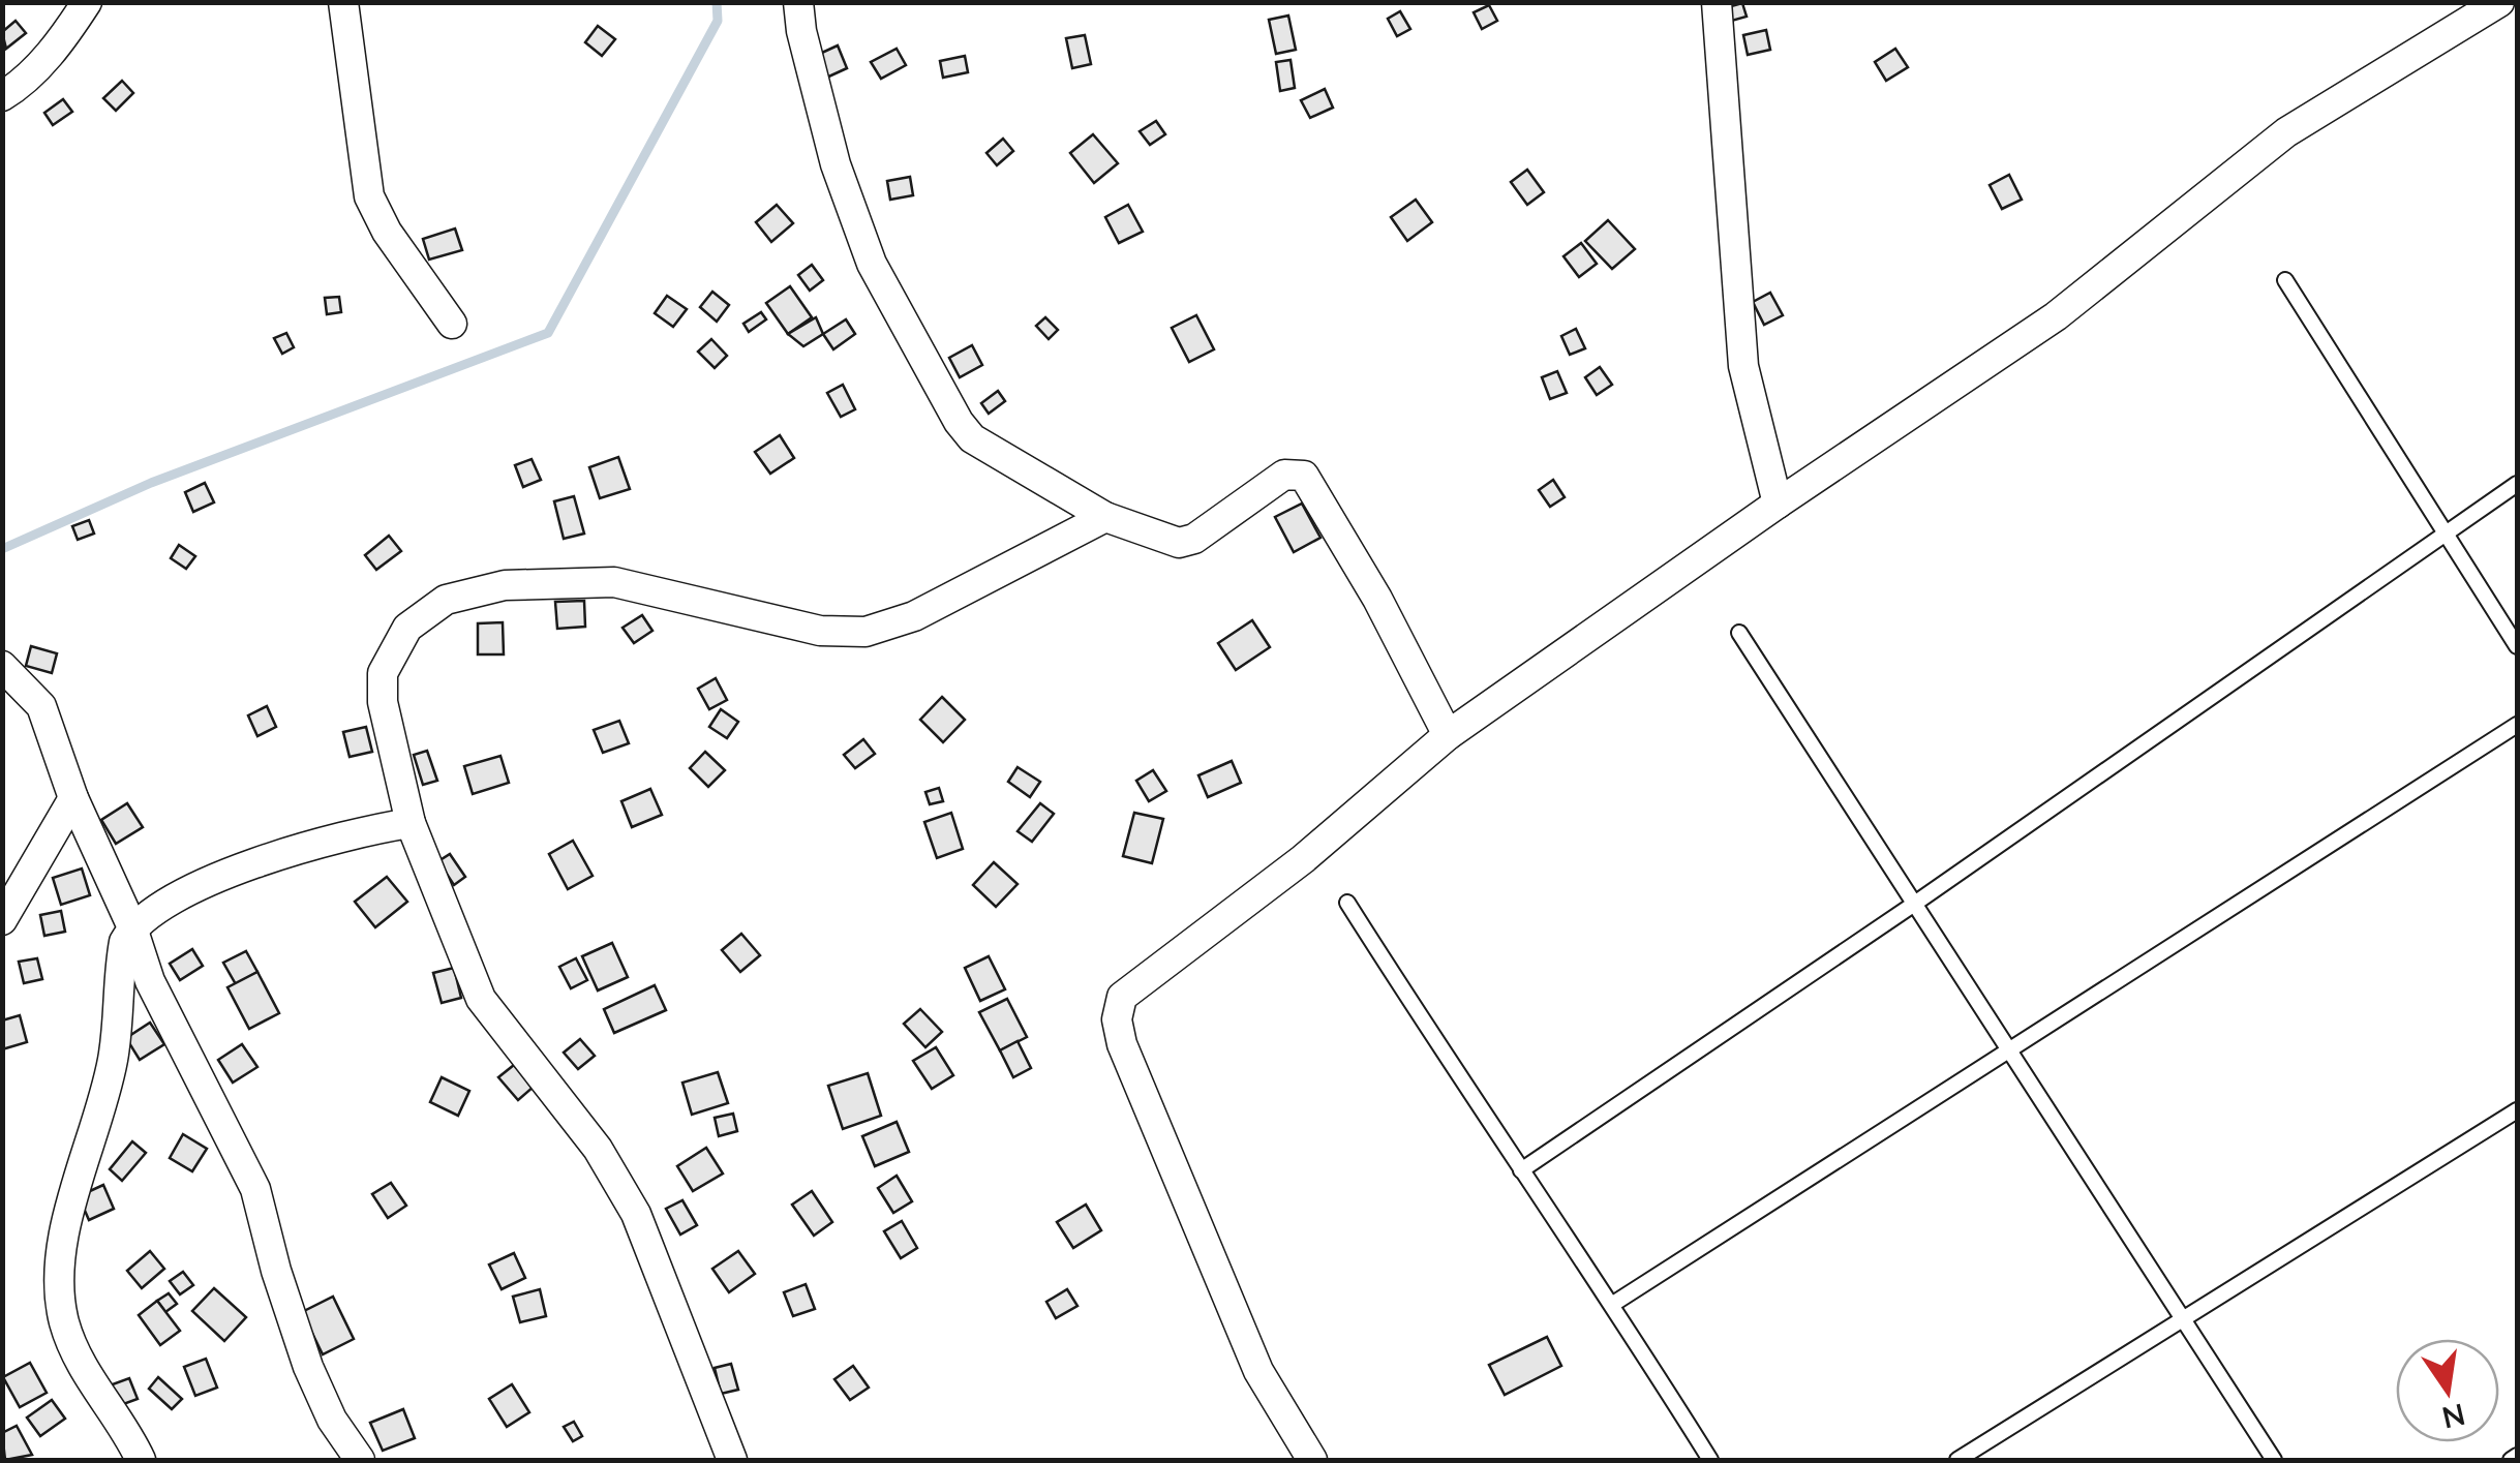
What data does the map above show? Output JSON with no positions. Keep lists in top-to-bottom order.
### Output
{
  "north": "bottom"
}
